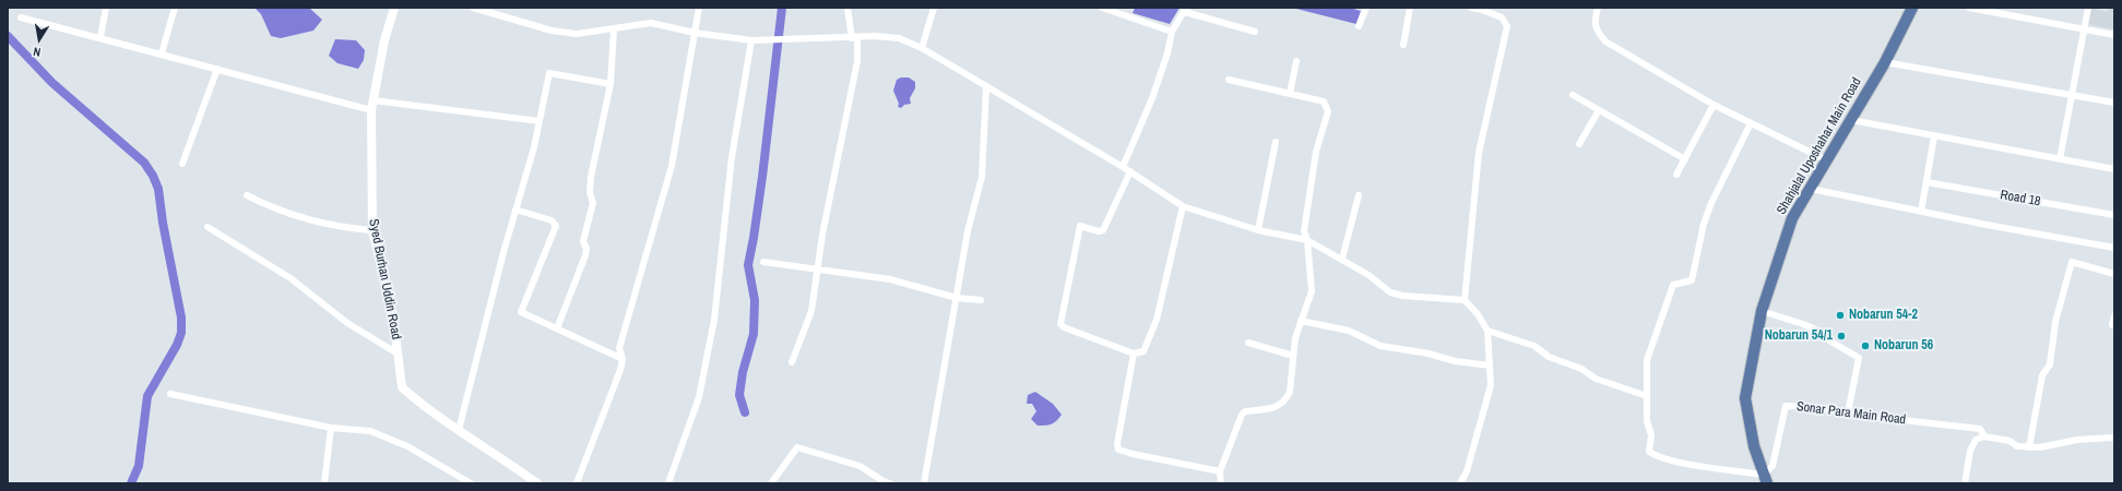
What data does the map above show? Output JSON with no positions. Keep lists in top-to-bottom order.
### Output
{
  "streets": {
    "main road": ["Shahjalal Uposhahar Main Road"],
    "street": ["Road 18", "Syed Burhan Uddin Road", "Sonar Para Main Road"]
  },
  "crossings": [
    ["Shahjalal Uposhahar Main Road", "Sonar Para Main Road"]
  ],
  "places": ["Nobarun 54-2", "Nobarun 54/1", "Nobarun 56"],
  "north": "bottom"
}
